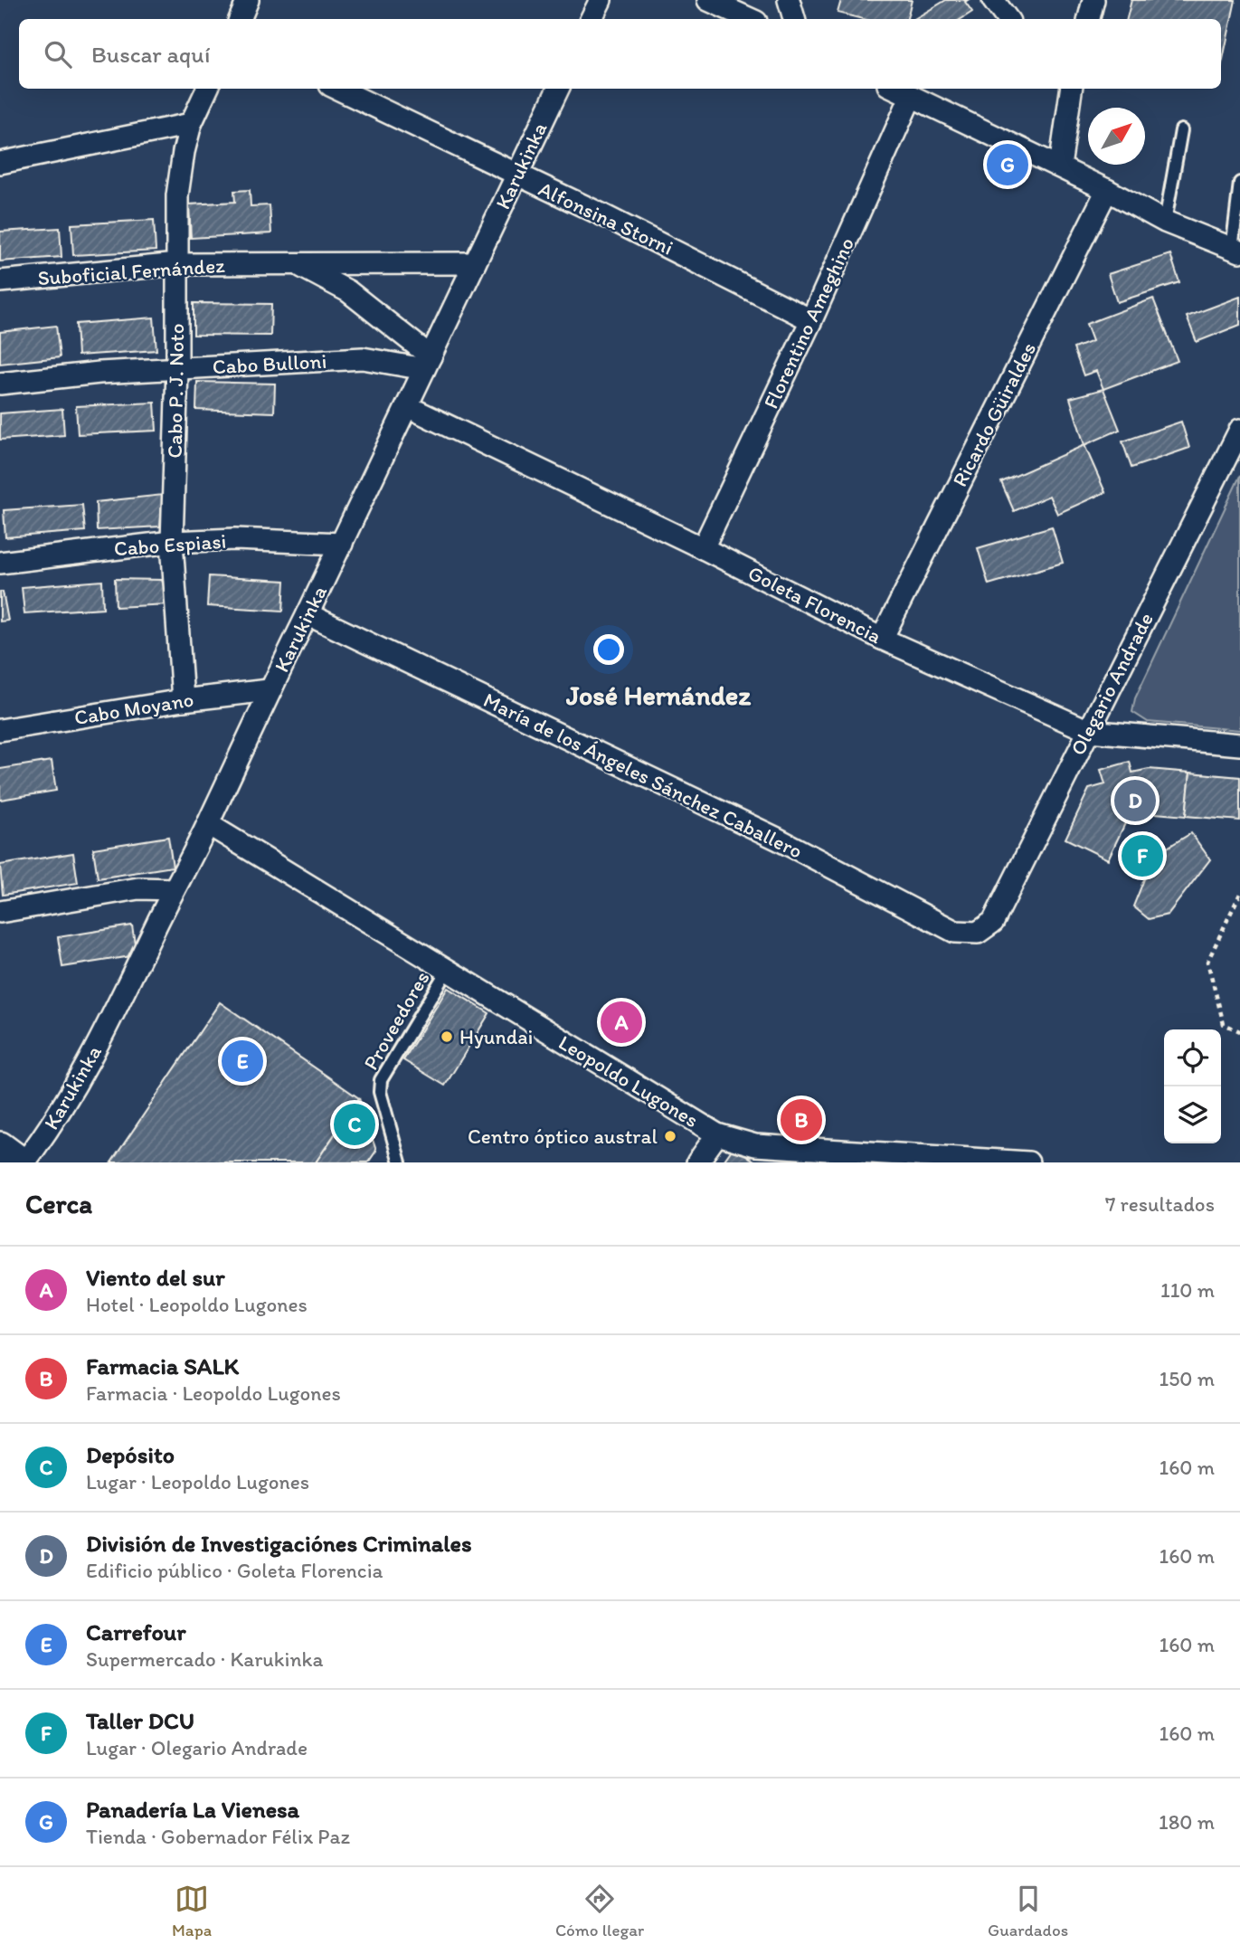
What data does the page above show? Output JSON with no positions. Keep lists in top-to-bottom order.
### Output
{
  "streets": {
    "street": [
      "Karukinka",
      "Alfonsina Storni",
      "Suboficial Fernández",
      "Florentino Ameghino",
      "Cabo Bulloni",
      "Cabo P. J. Noto",
      "Ricardo Güiraldes",
      "Cabo Espiasi",
      "Goleta Florencia",
      "Olegario Andrade",
      "Cabo Moyano",
      "María de los Ángeles Sánchez Caballero",
      "Leopoldo Lugones"
    ],
    "lane": ["Proveedores"]
  },
  "crossings": [
    ["Karukinka", "Alfonsina Storni"],
    ["Karukinka", "Suboficial Fernández"],
    ["Karukinka", "Cabo Bulloni"],
    ["Karukinka", "Cabo Espiasi"],
    ["Karukinka", "Goleta Florencia"],
    ["Karukinka", "Cabo Moyano"],
    ["Karukinka", "María de los Ángeles Sánchez Caballero"],
    ["Karukinka", "Leopoldo Lugones"],
    ["Alfonsina Storni", "Florentino Ameghino"],
    ["Suboficial Fernández", "Cabo Bulloni"],
    ["Suboficial Fernández", "Cabo P. J. Noto"],
    ["Florentino Ameghino", "Goleta Florencia"],
    ["Cabo Bulloni", "Cabo P. J. Noto"],
    ["Cabo P. J. Noto", "Cabo Espiasi"],
    ["Cabo P. J. Noto", "Cabo Moyano"],
    ["Ricardo Güiraldes", "Goleta Florencia"],
    ["Goleta Florencia", "Olegario Andrade"],
    ["Olegario Andrade", "María de los Ángeles Sánchez Caballero"],
    ["Proveedores", "Leopoldo Lugones"]
  ],
  "districts": ["José Hernández"],
  "places": ["Hyundai", "Centro óptico austral"],
  "north": "top right",
  "page": {
    "search": "Buscar aquí",
    "pins": [
      "G",
      "D",
      "F",
      "A",
      "E",
      "B",
      "C"
    ],
    "heading": ["Cerca", "7 resultados"],
    "list": [
      {
        "mark": "A",
        "name": "Viento del sur",
        "note": "Hotel · Leopoldo Lugones",
        "value": "110 m"
      },
      {
        "mark": "B",
        "name": "Farmacia SALK",
        "note": "Farmacia · Leopoldo Lugones",
        "value": "150 m"
      },
      {
        "mark": "C",
        "name": "Depósito",
        "note": "Lugar · Leopoldo Lugones",
        "value": "160 m"
      },
      {
        "mark": "D",
        "name": "División de Investigaciónes Criminales",
        "note": "Edificio público · Goleta Florencia",
        "value": "160 m"
      },
      {
        "mark": "E",
        "name": "Carrefour",
        "note": "Supermercado · Karukinka",
        "value": "160 m"
      },
      {
        "mark": "F",
        "name": "Taller DCU",
        "note": "Lugar · Olegario Andrade",
        "value": "160 m"
      },
      {
        "mark": "G",
        "name": "Panadería La Vienesa",
        "note": "Tienda · Gobernador Félix Paz",
        "value": "180 m"
      }
    ],
    "nav": ["Mapa", "Cómo llegar", "Guardados"]
  }
}
